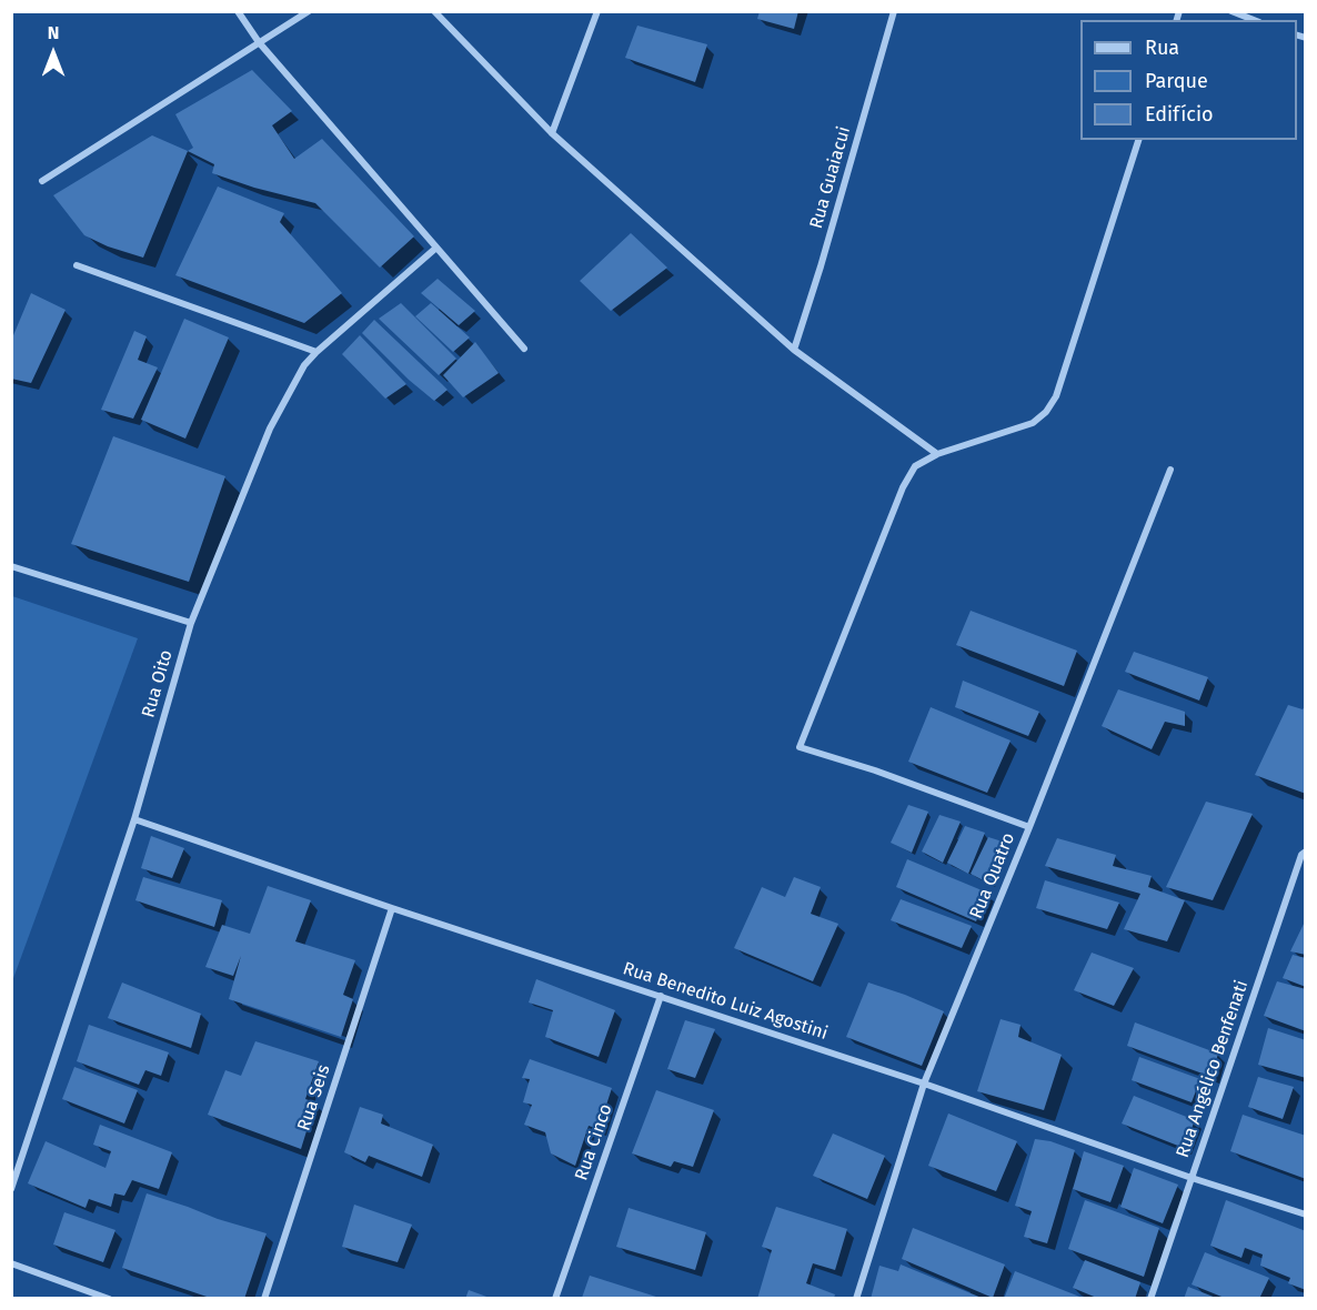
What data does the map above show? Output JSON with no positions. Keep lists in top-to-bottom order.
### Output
{
  "streets": {
    "street": [
      "Rua Guaiacui",
      "Rua Oito",
      "Rua Quatro",
      "Rua Benedito Luiz Agostini",
      "Rua Angélico Benfenati",
      "Rua Seis",
      "Rua Cinco"
    ]
  },
  "crossings": [
    ["Rua Oito", "Rua Benedito Luiz Agostini"],
    ["Rua Quatro", "Rua Benedito Luiz Agostini"],
    ["Rua Benedito Luiz Agostini", "Rua Angélico Benfenati"],
    ["Rua Benedito Luiz Agostini", "Rua Seis"],
    ["Rua Benedito Luiz Agostini", "Rua Cinco"]
  ],
  "legend": ["Rua", "Parque", "Edifício"],
  "north": "top"
}
